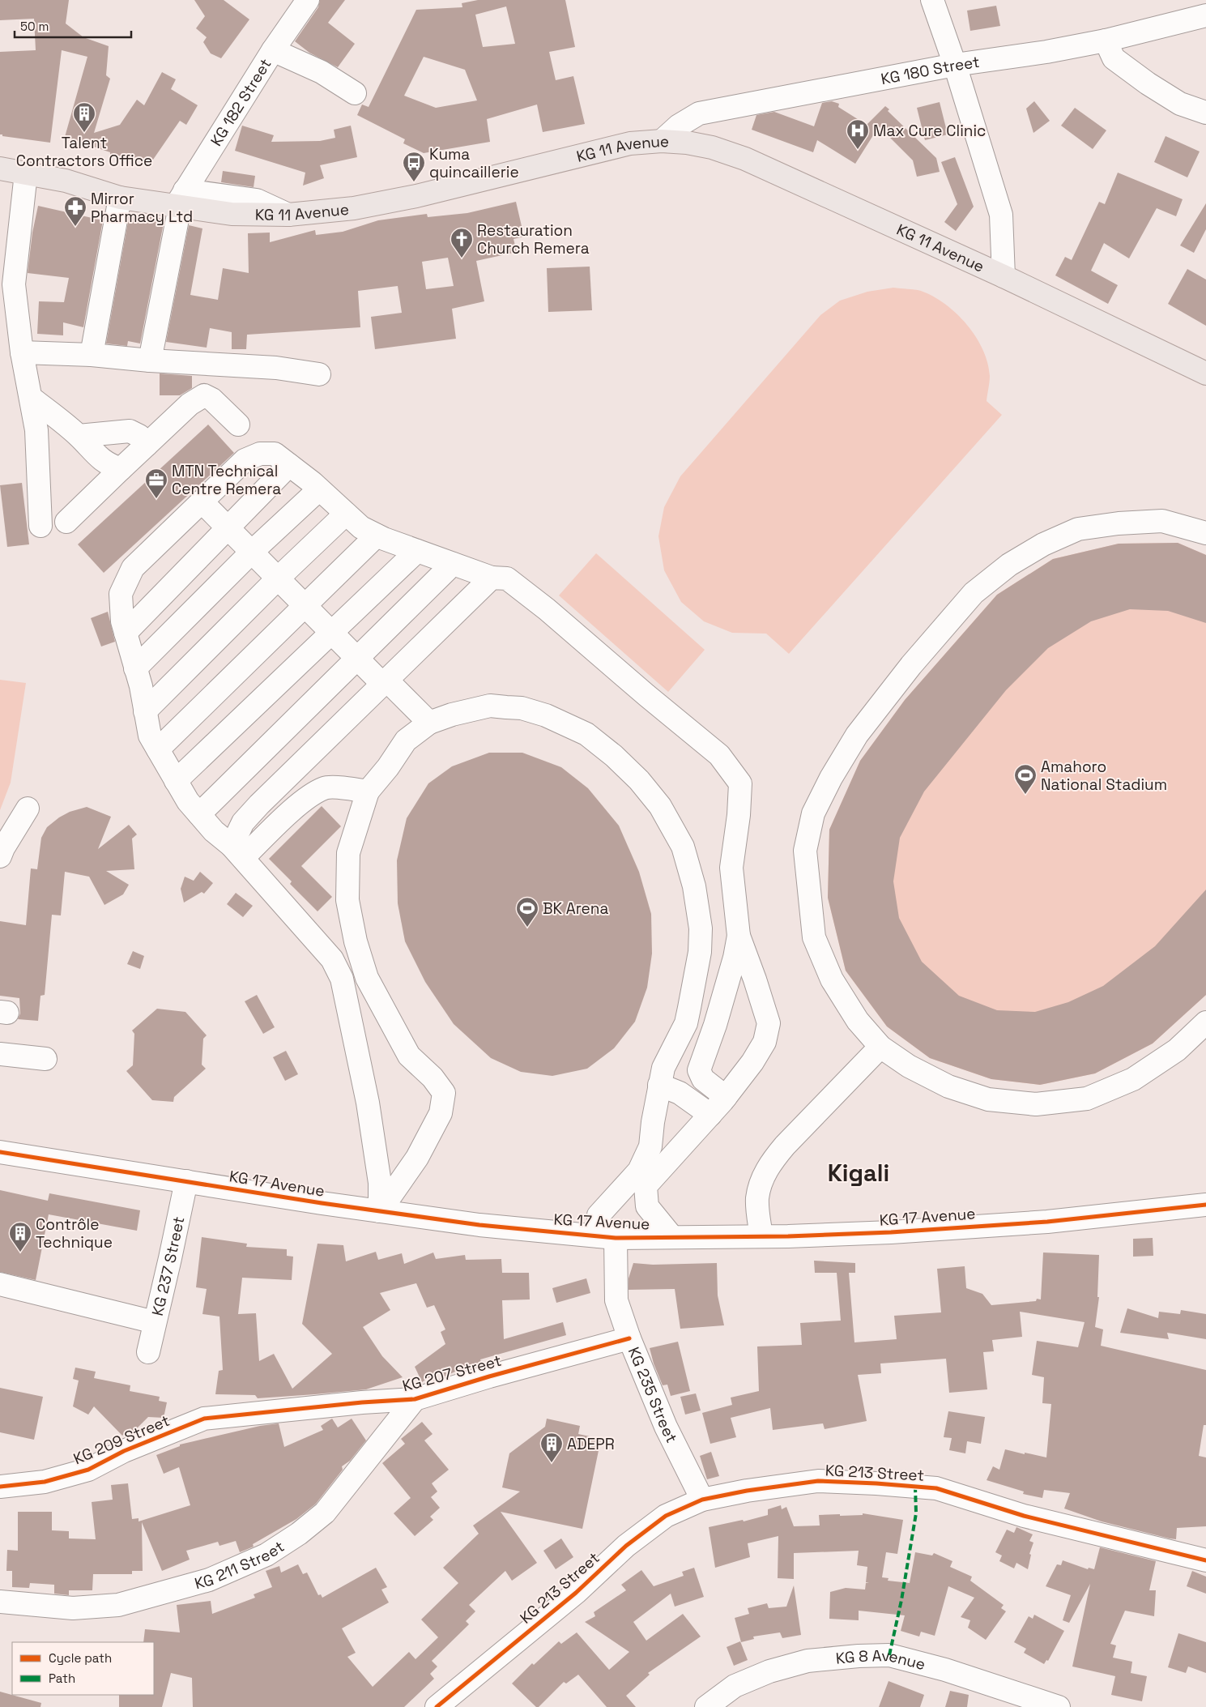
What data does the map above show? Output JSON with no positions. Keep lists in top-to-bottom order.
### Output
{
  "streets": {
    "main road": ["KG 11 Avenue"],
    "street": [
      "KG 180 Street",
      "KG 182 Street",
      "KG 17 Avenue",
      "KG 237 Street",
      "KG 207 Street",
      "KG 235 Street",
      "KG 209 Street",
      "KG 213 Street",
      "KG 211 Street",
      "KG 8 Avenue"
    ]
  },
  "crossings": [
    ["KG 180 Street", "KG 11 Avenue"],
    ["KG 182 Street", "KG 11 Avenue"],
    ["KG 17 Avenue", "KG 237 Street"],
    ["KG 17 Avenue", "KG 235 Street"],
    ["KG 207 Street", "KG 235 Street"],
    ["KG 207 Street", "KG 209 Street"],
    ["KG 207 Street", "KG 211 Street"],
    ["KG 235 Street", "KG 213 Street"]
  ],
  "districts": ["Kigali"],
  "places": {
    "building": ["Talent Contractors Office", "Contrôle Technique", "ADEPR"],
    "hospital": ["Max Cure Clinic"],
    "bus stop": ["Kuma quincaillerie"],
    "pharmacy": ["Mirror Pharmacy Ltd"],
    "church": ["Restauration Church Remera"],
    "office": ["MTN Technical Centre Remera"],
    "sports": ["Amahoro National Stadium", "BK Arena"]
  },
  "legend": ["Cycle path", "Path"],
  "scale_bar": "50 m"
}
